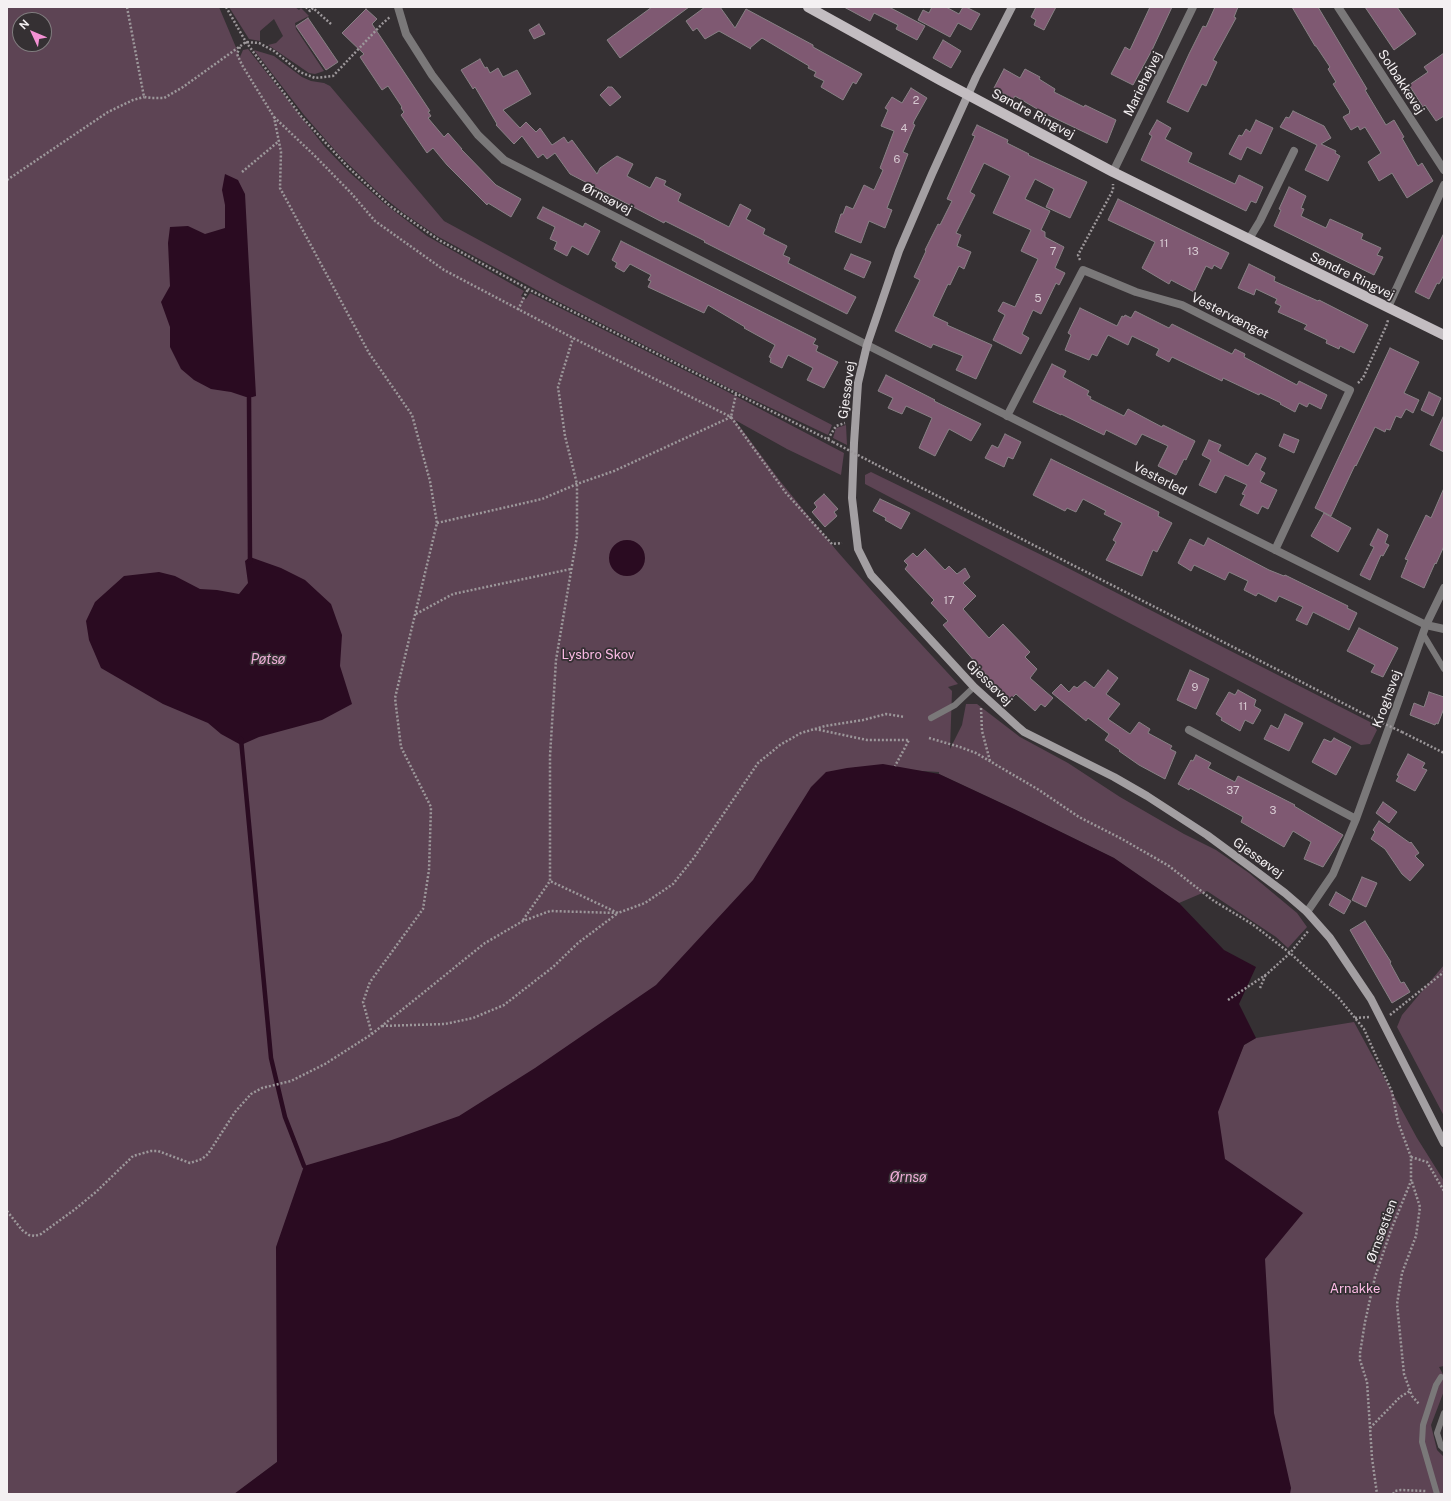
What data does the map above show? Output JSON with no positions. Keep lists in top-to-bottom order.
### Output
{
  "streets": {
    "main road": ["Søndre Ringvej"],
    "street": [
      "Solbakkevej",
      "Mariehøjvej",
      "Ørnsøvej",
      "Vestervænget",
      "Gjessøvej",
      "Vesterled",
      "Kroghsvej"
    ],
    "path": ["Ørnsøstien"]
  },
  "crossings": [
    ["Mariehøjvej", "Søndre Ringvej"],
    ["Søndre Ringvej", "Gjessøvej"],
    ["Ørnsøvej", "Gjessøvej"],
    ["Ørnsøvej", "Vesterled"],
    ["Gjessøvej", "Vesterled"],
    ["Gjessøvej", "Kroghsvej"],
    ["Vesterled", "Kroghsvej"]
  ],
  "water": ["Pøtsø", "Ørnsø"],
  "parks": ["Lysbro Skov", "Arnakke"],
  "house_numbers": [
    "2",
    "4",
    "6",
    "11",
    "7",
    "13",
    "5",
    "17",
    "9",
    "11",
    "37",
    "3"
  ],
  "north": "top left"
}
